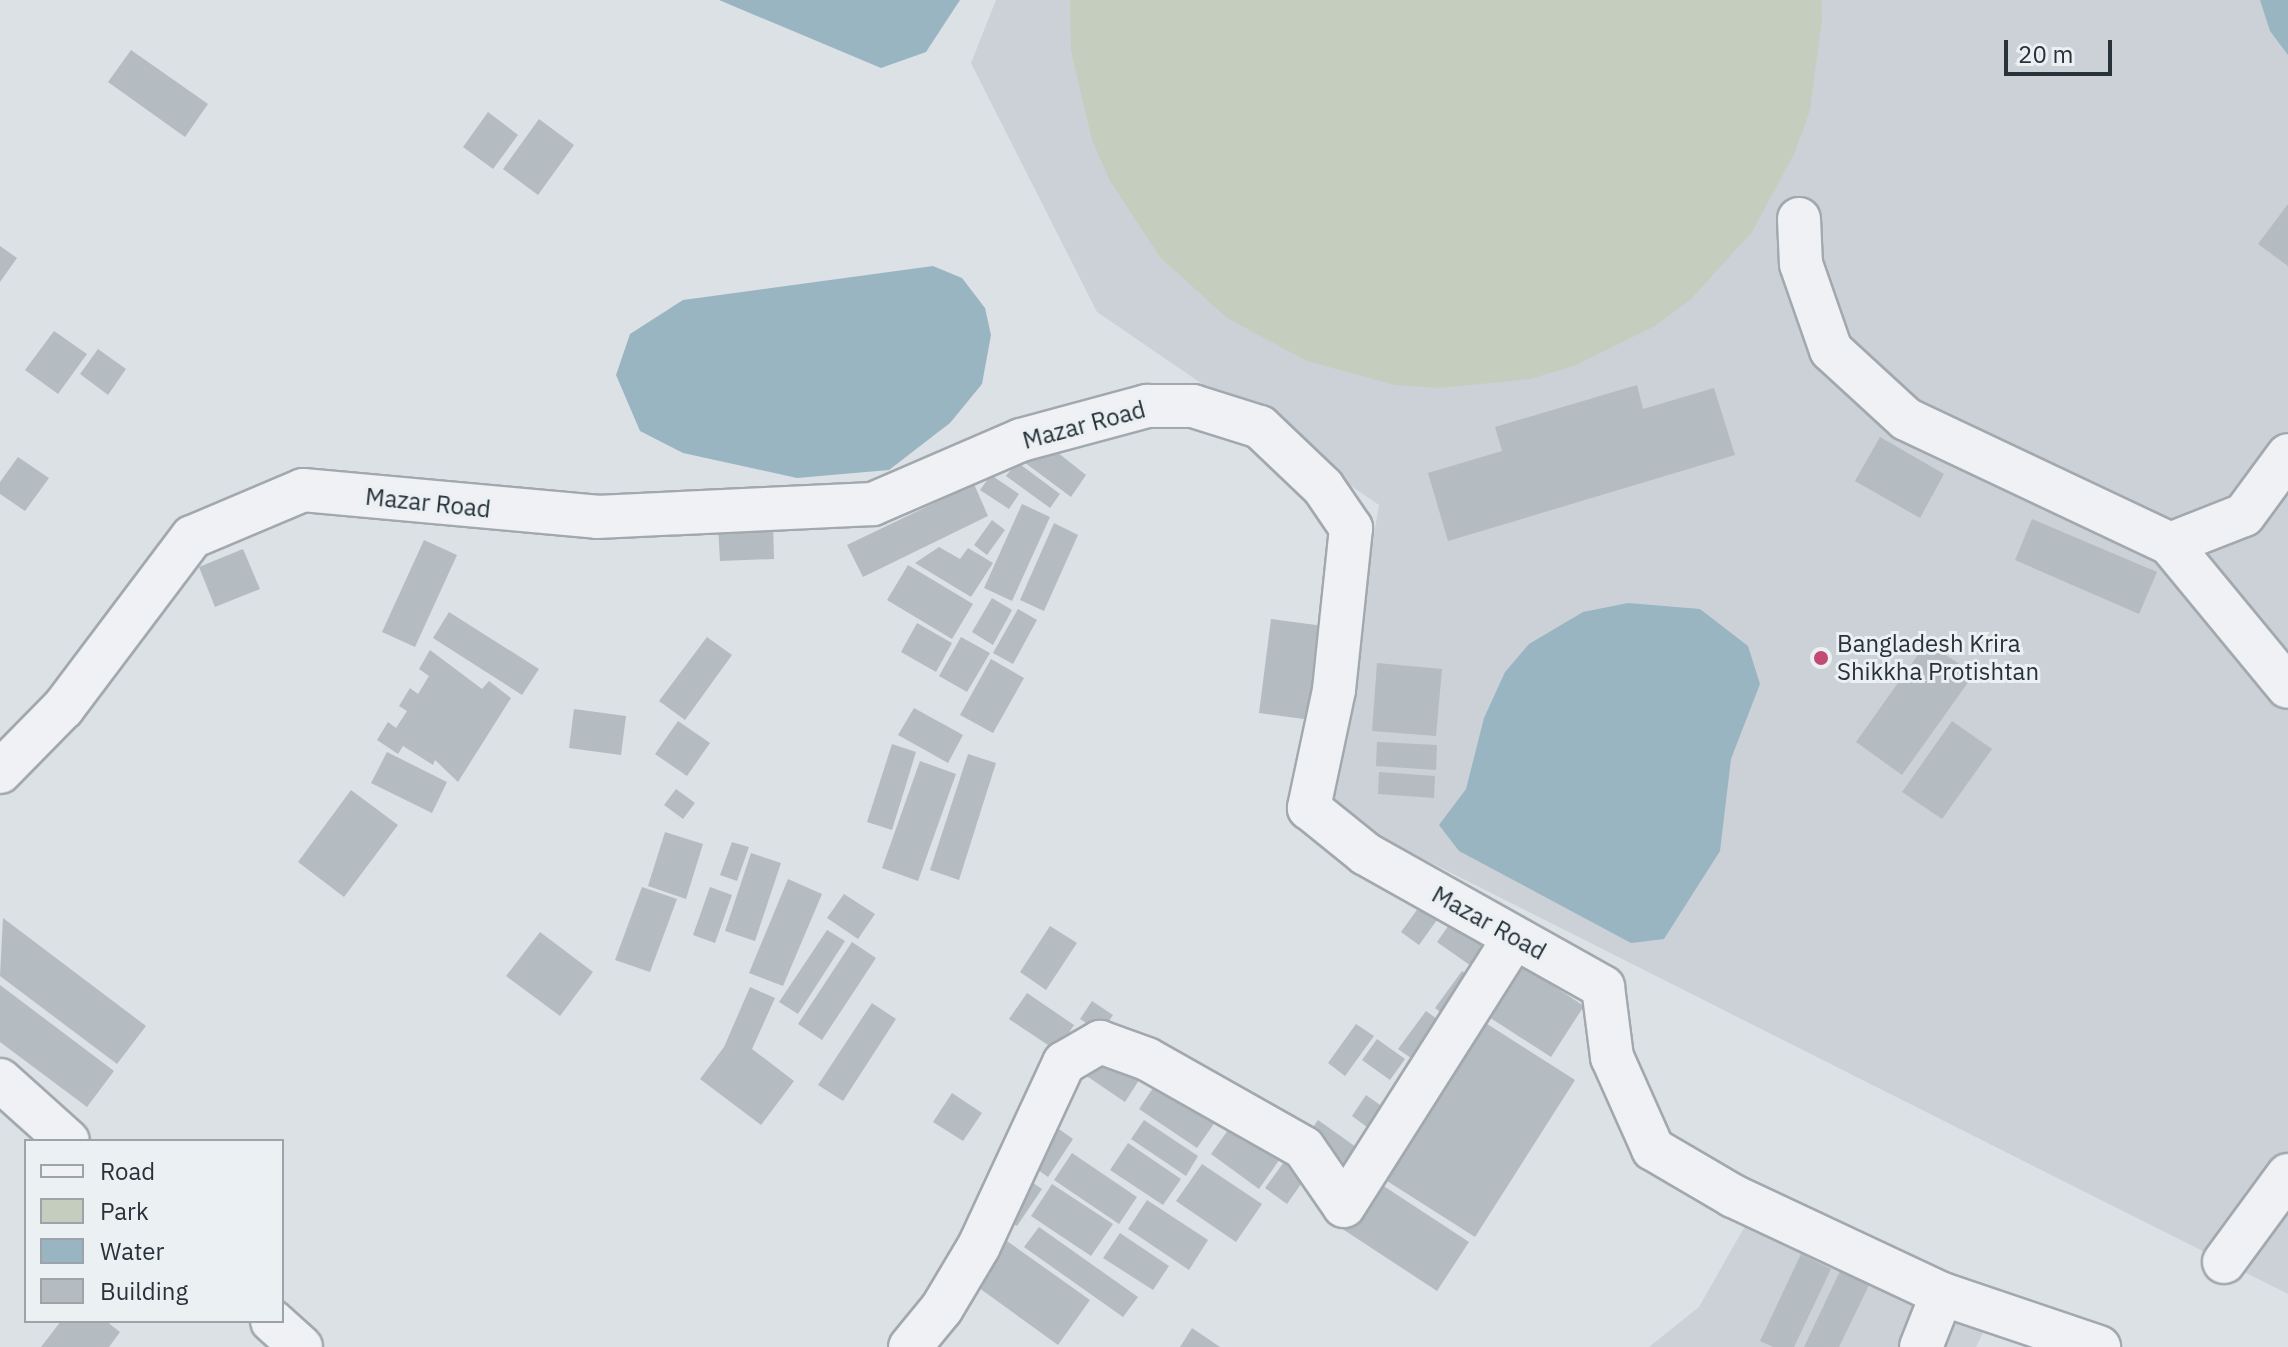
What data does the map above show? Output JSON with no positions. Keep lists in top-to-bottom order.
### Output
{
  "streets": {
    "street": ["Mazar Road"]
  },
  "places": ["Bangladesh Krira Shikkha Protishtan"],
  "legend": [
    "Road",
    "Park",
    "Water",
    "Building"
  ],
  "scale_bar": "20 m"
}
